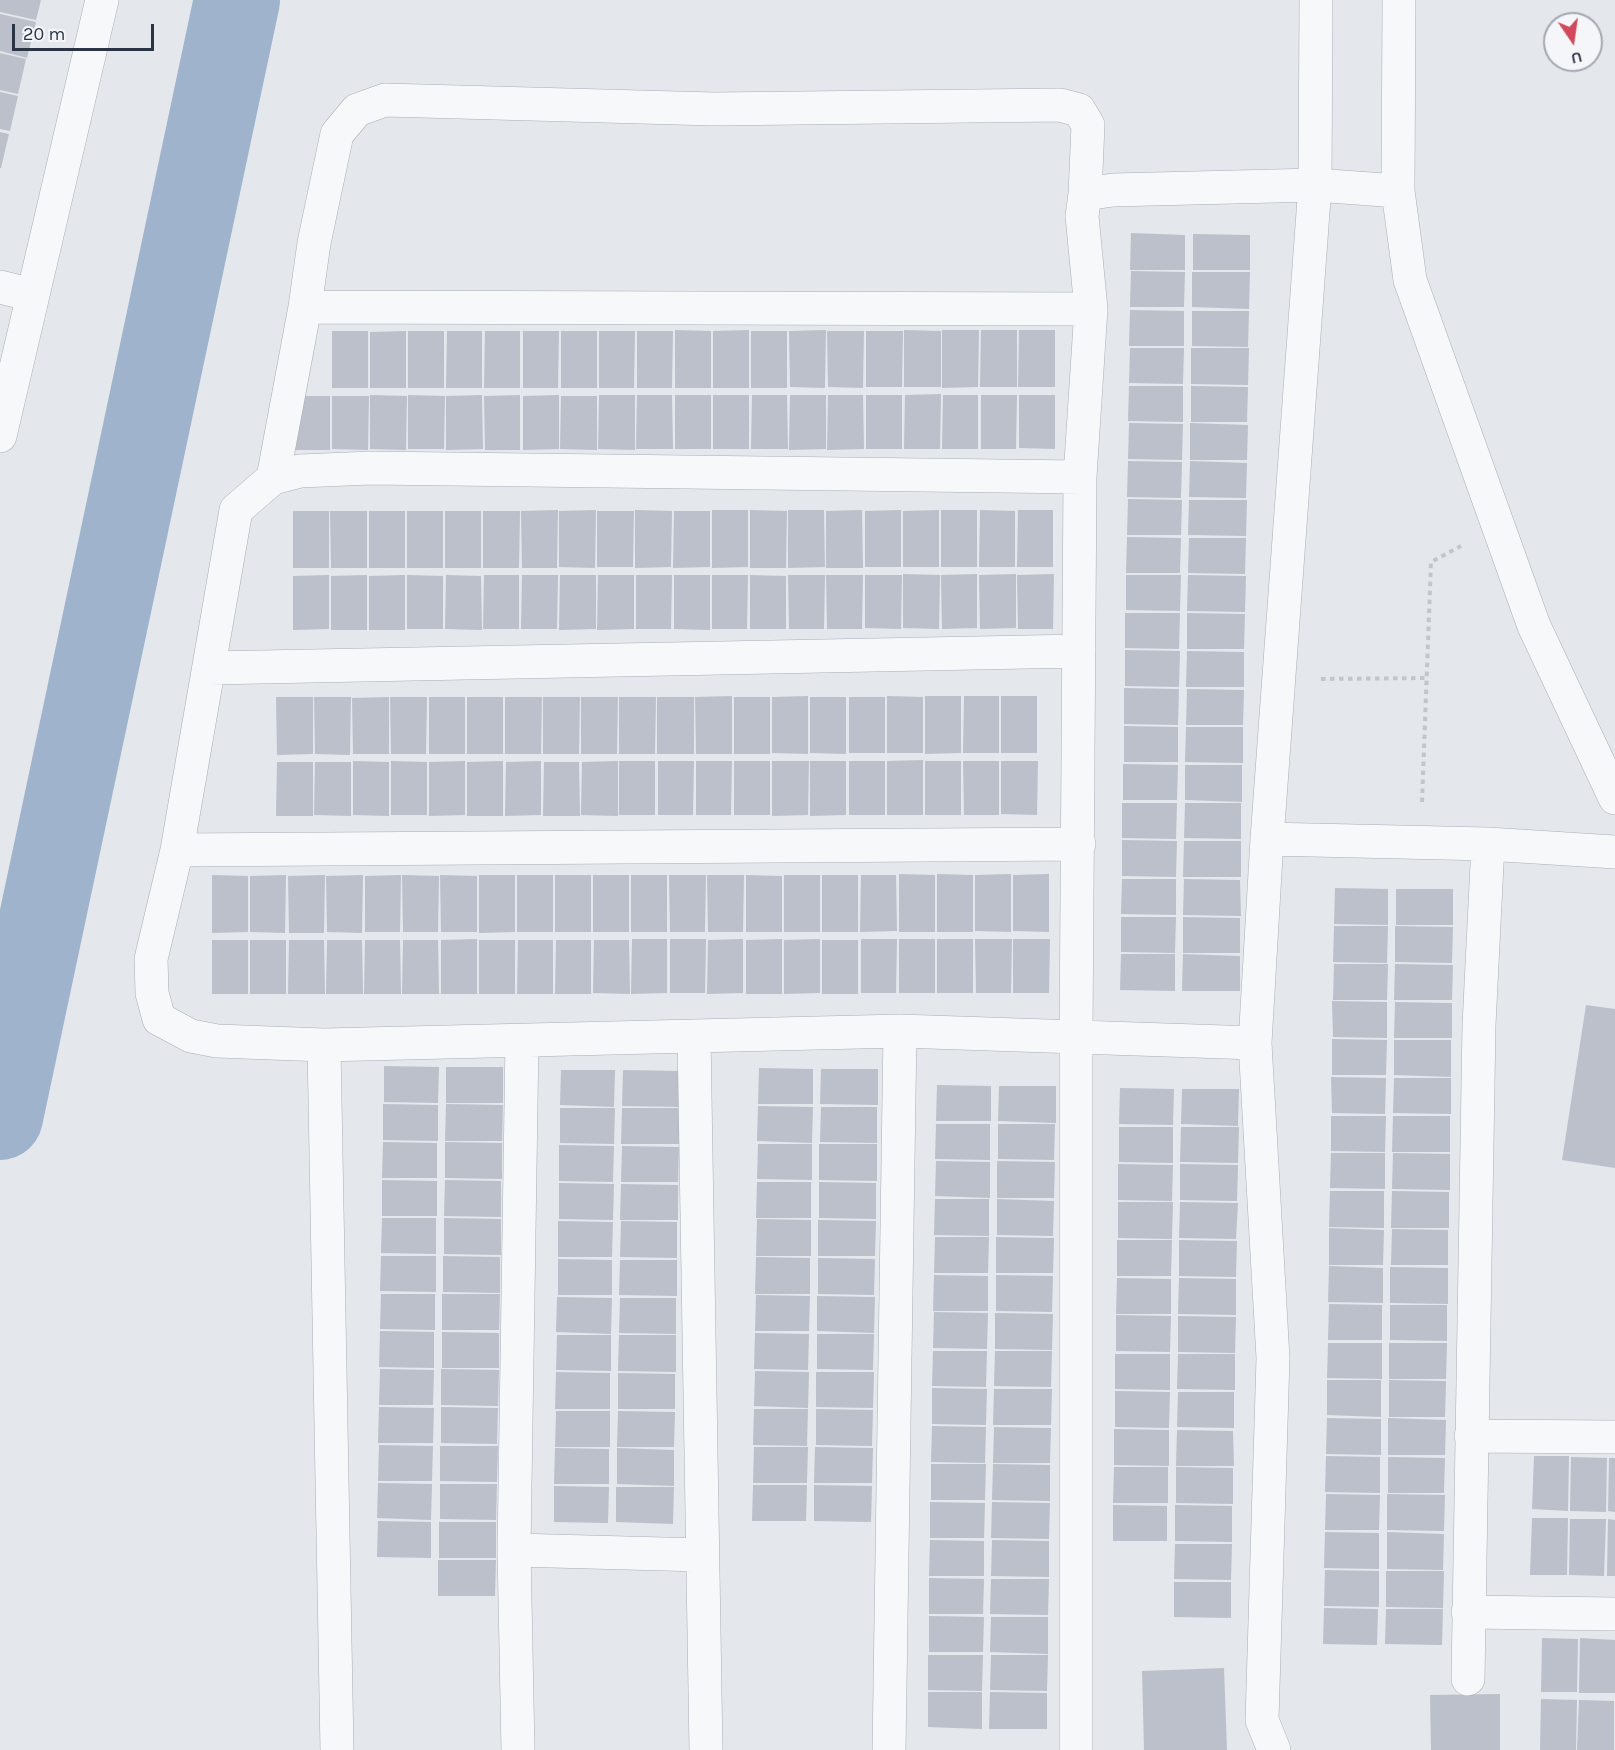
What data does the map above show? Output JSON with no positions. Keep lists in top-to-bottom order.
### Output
{
  "scale_bar": "20 m",
  "north": "bottom"
}
